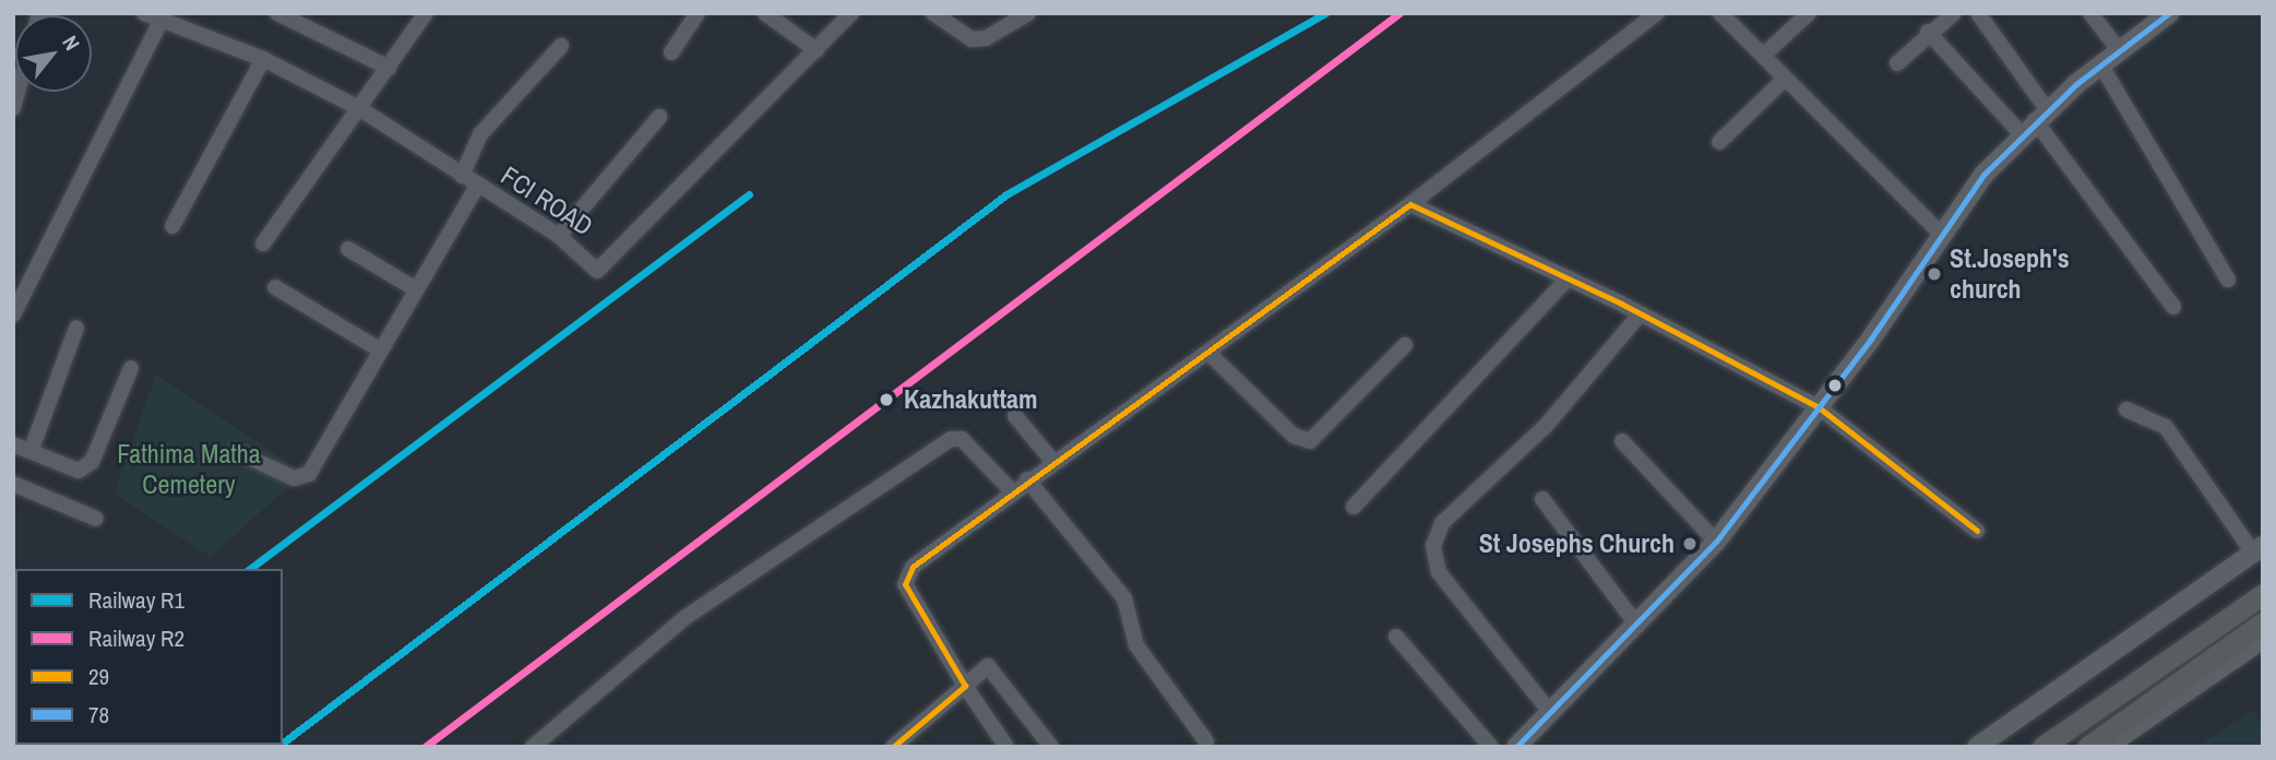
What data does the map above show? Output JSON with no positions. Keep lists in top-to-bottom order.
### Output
{
  "streets": {
    "street": ["FCI ROAD"]
  },
  "parks": ["Fathima Matha Cemetery"],
  "places": ["St.Joseph's church", "Kazhakuttam", "St Josephs Church"],
  "lines": [
    "rail line R1",
    "rail line R2",
    "transit line 78",
    "transit line 29"
  ],
  "legend": [
    "Railway R1",
    "Railway R2",
    "29",
    "78"
  ],
  "north": "top right"
}
